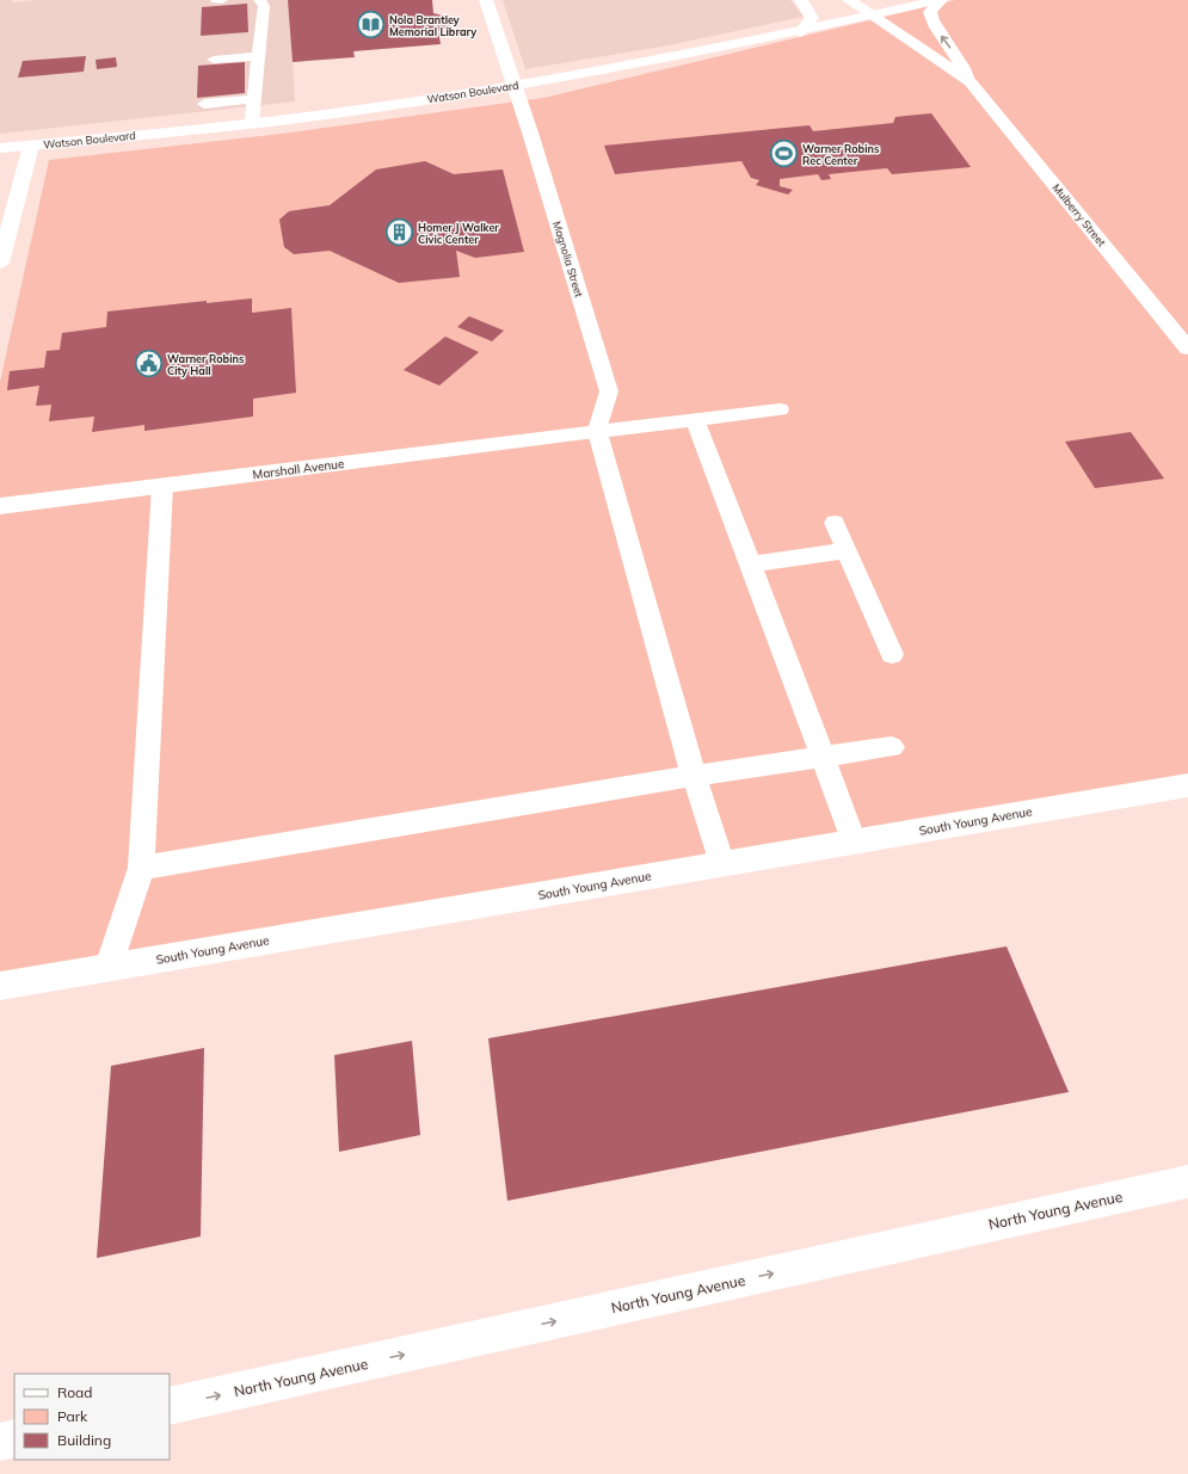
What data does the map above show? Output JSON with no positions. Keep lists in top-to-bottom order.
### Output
{
  "streets": {
    "street": [
      "Watson Boulevard",
      "Mulberry Street",
      "Magnolia Street",
      "Marshall Avenue",
      "South Young Avenue",
      "North Young Avenue"
    ]
  },
  "crossings": [
    ["Watson Boulevard", "Mulberry Street"],
    ["Watson Boulevard", "Magnolia Street"],
    ["Magnolia Street", "Marshall Avenue"]
  ],
  "one_way": ["North Young Avenue"],
  "places": {
    "library": ["Nola Brantley Memorial Library"],
    "sports": ["Warner Robins Rec Center"],
    "building": ["Homer J Walker Civic Center"],
    "public building": ["Warner Robins City Hall"]
  },
  "legend": ["Road", "Park", "Building"]
}
